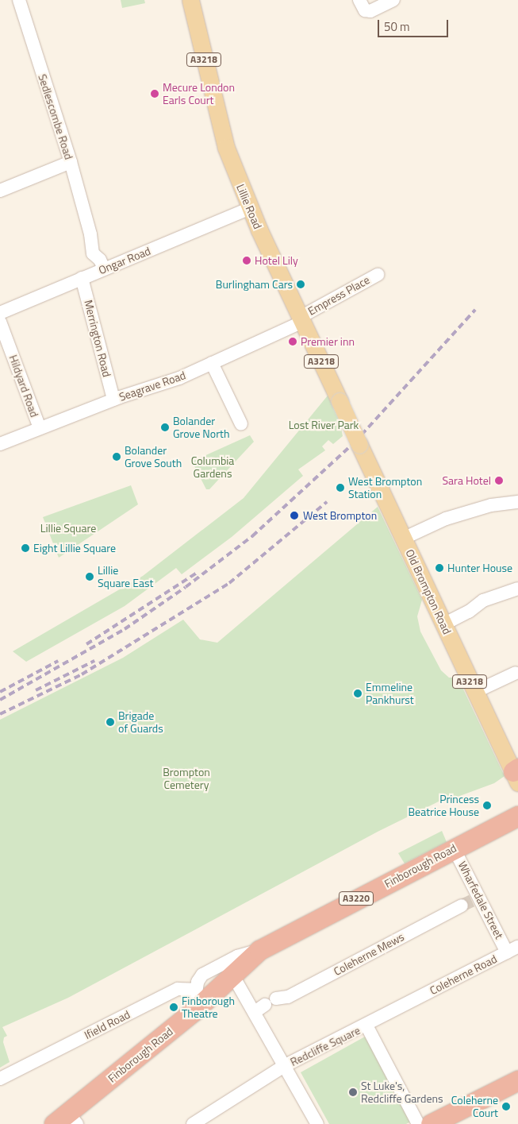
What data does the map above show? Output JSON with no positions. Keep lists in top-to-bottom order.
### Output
{
  "streets": {
    "highway": ["Finborough Road", "A3220"],
    "main road": ["A3218", "Lillie Road", "Old Brompton Road"],
    "street": [
      "Sedlescombe Road",
      "Ongar Road",
      "Empress Place",
      "Merrington Road",
      "Hildyard Road",
      "Seagrave Road",
      "Wharfedale Street",
      "Coleherne Mews",
      "Coleherne Road",
      "Ifield Road",
      "Redcliffe Square"
    ]
  },
  "crossings": [
    ["Sedlescombe Road", "Ongar Road"],
    ["Lillie Road", "Ongar Road"],
    ["Lillie Road", "Empress Place"],
    ["Lillie Road", "Seagrave Road"],
    ["Lillie Road", "Old Brompton Road"],
    ["Ongar Road", "Merrington Road"],
    ["Empress Place", "Seagrave Road"],
    ["Merrington Road", "Seagrave Road"],
    ["Hildyard Road", "Seagrave Road"],
    ["Finborough Road", "Wharfedale Street"],
    ["Finborough Road", "Ifield Road"],
    ["Finborough Road", "Redcliffe Square"],
    ["Wharfedale Street", "Coleherne Mews"],
    ["Wharfedale Street", "Coleherne Road"],
    ["Coleherne Mews", "Redcliffe Square"],
    ["Coleherne Road", "Redcliffe Square"]
  ],
  "parks": [
    "Lost River Park",
    "Columbia Gardens",
    "Lillie Square",
    "Brompton Cemetery"
  ],
  "places": [
    "Mecure London Earls Court",
    "Hotel Lily",
    "Burlingham Cars",
    "Premier inn",
    "Bolander Grove North",
    "Bolander Grove South",
    "Sara Hotel",
    "West Brompton Station",
    "West Brompton",
    "Eight Lillie Square",
    "Hunter House",
    "Lillie Square East",
    "Emmeline Pankhurst",
    "Brigade of Guards",
    "Princess Beatrice House",
    "Finborough Theatre",
    "St Luke's, Redcliffe Gardens",
    "Coleherne Court"
  ],
  "scale_bar": "50 m"
}
